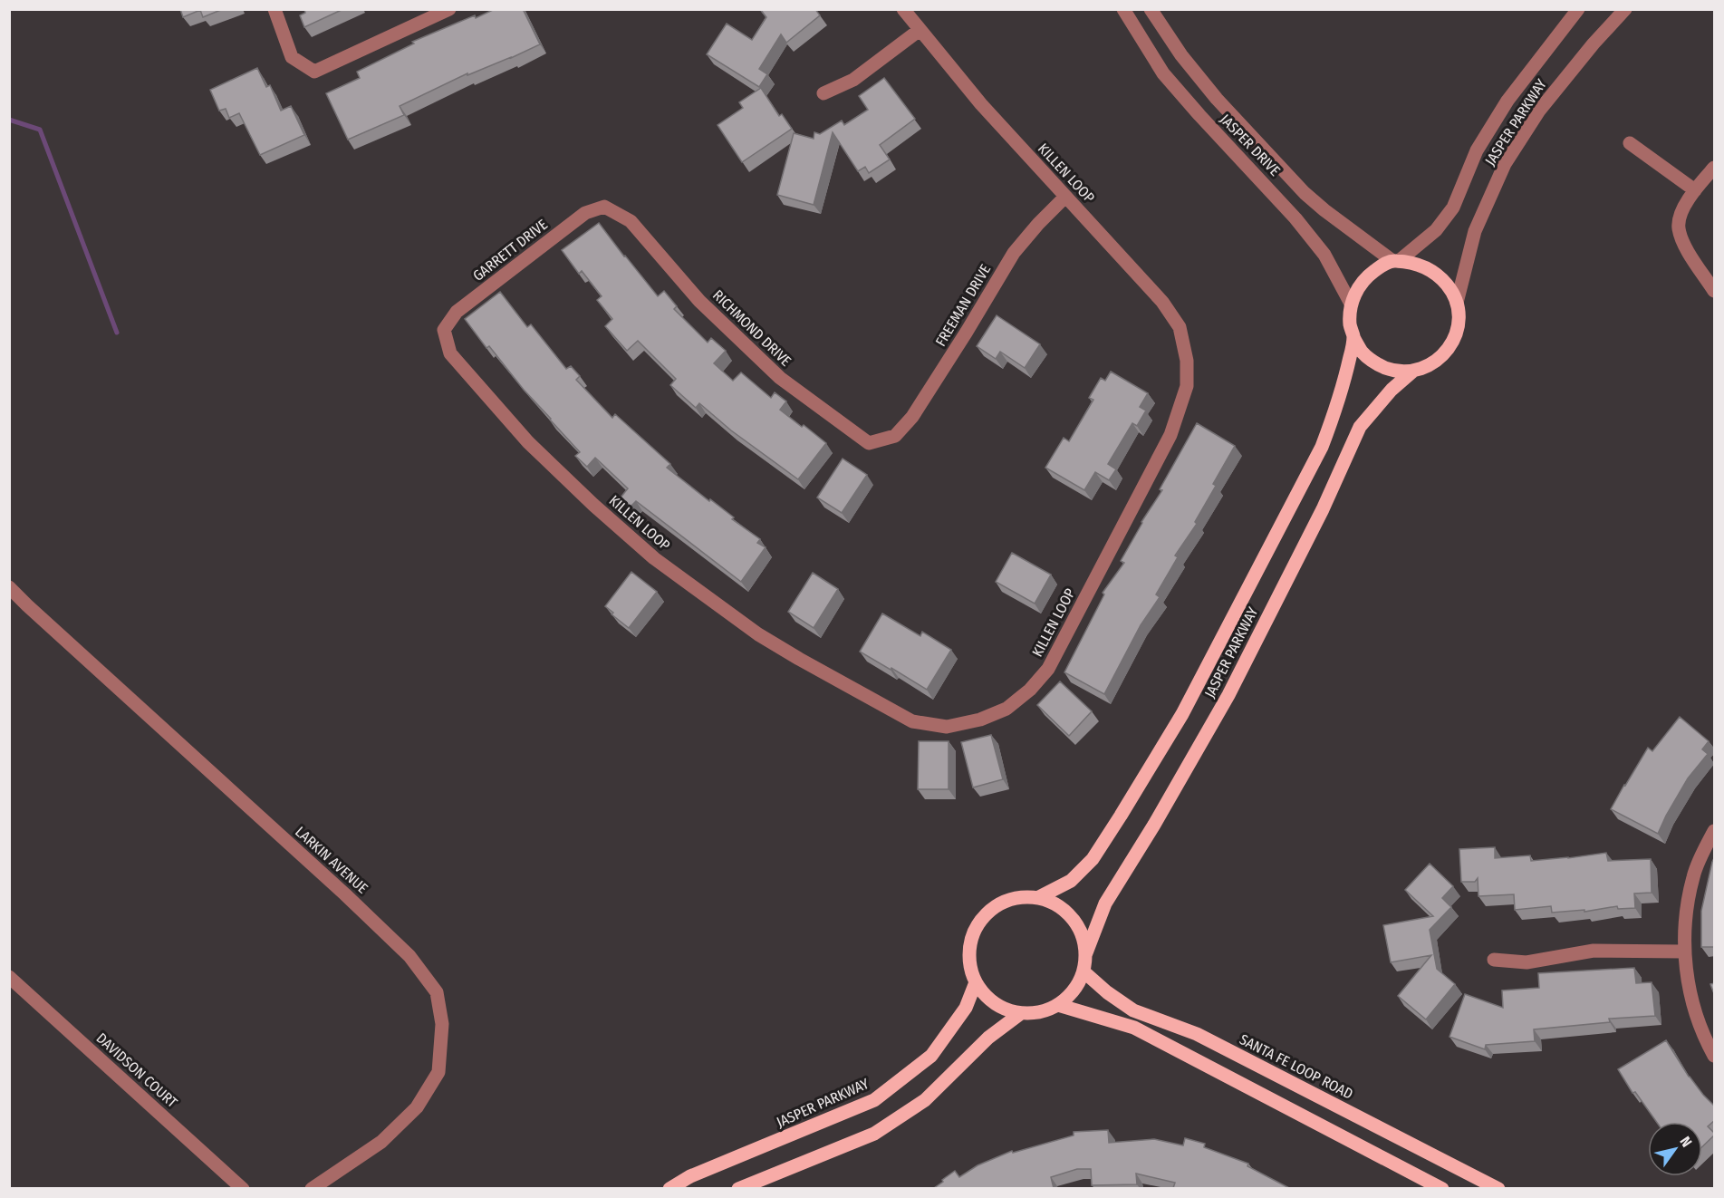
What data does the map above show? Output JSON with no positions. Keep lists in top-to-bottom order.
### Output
{
  "streets": {
    "main road": ["JASPER PARKWAY", "SANTA FE LOOP ROAD"],
    "street": [
      "JASPER DRIVE",
      "KILLEN LOOP",
      "GARRETT DRIVE",
      "FREEMAN DRIVE",
      "RICHMOND DRIVE",
      "LARKIN AVENUE",
      "DAVIDSON COURT"
    ]
  },
  "crossings": [
    ["JASPER PARKWAY", "JASPER DRIVE"],
    ["JASPER PARKWAY", "SANTA FE LOOP ROAD"],
    ["KILLEN LOOP", "GARRETT DRIVE"],
    ["KILLEN LOOP", "FREEMAN DRIVE"],
    ["GARRETT DRIVE", "RICHMOND DRIVE"],
    ["FREEMAN DRIVE", "RICHMOND DRIVE"]
  ],
  "north": "top right"
}
